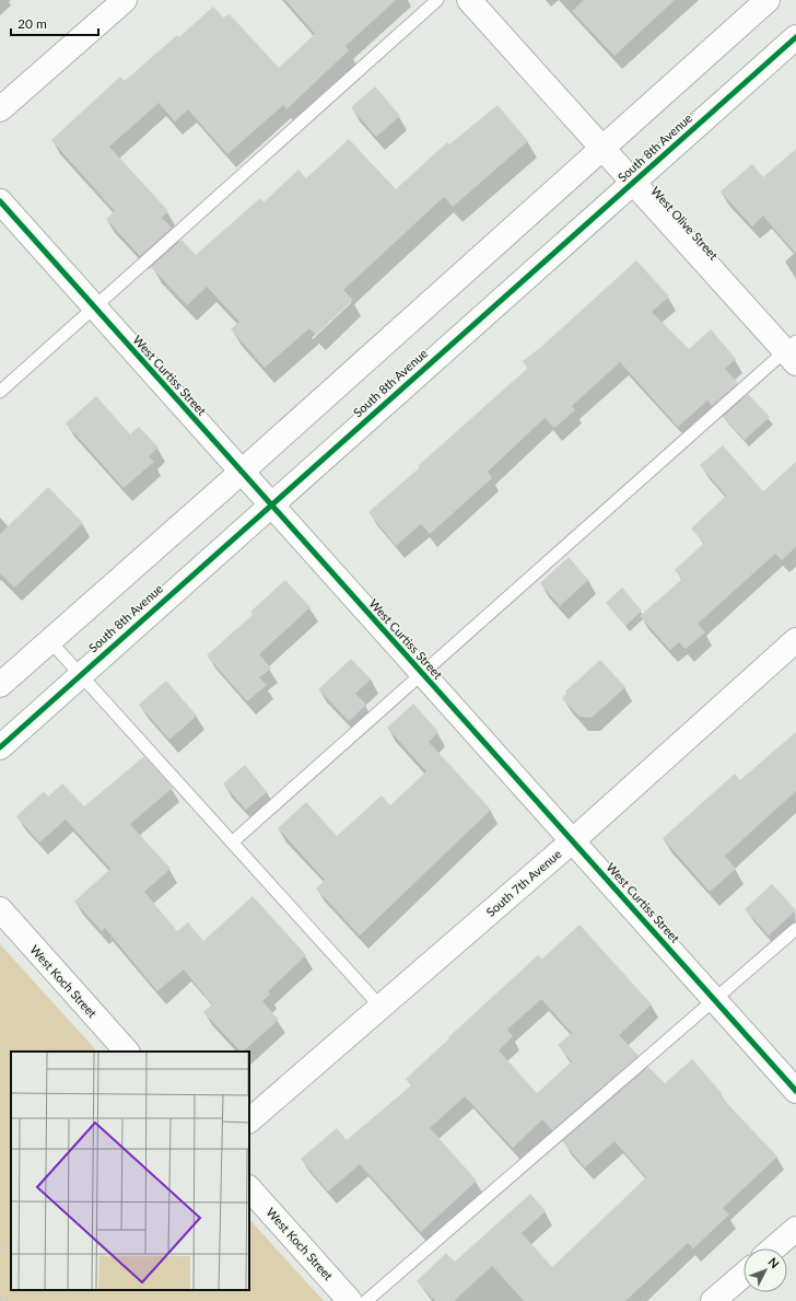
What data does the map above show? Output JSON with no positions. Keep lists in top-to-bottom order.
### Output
{
  "streets": {
    "street": [
      "South 8th Avenue",
      "West Olive Street",
      "West Curtiss Street",
      "South 7th Avenue",
      "West Koch Street"
    ]
  },
  "crossings": [
    ["South 8th Avenue", "West Olive Street"],
    ["South 8th Avenue", "West Curtiss Street"],
    ["West Curtiss Street", "South 7th Avenue"]
  ],
  "scale_bar": "20 m",
  "north": "top right"
}
